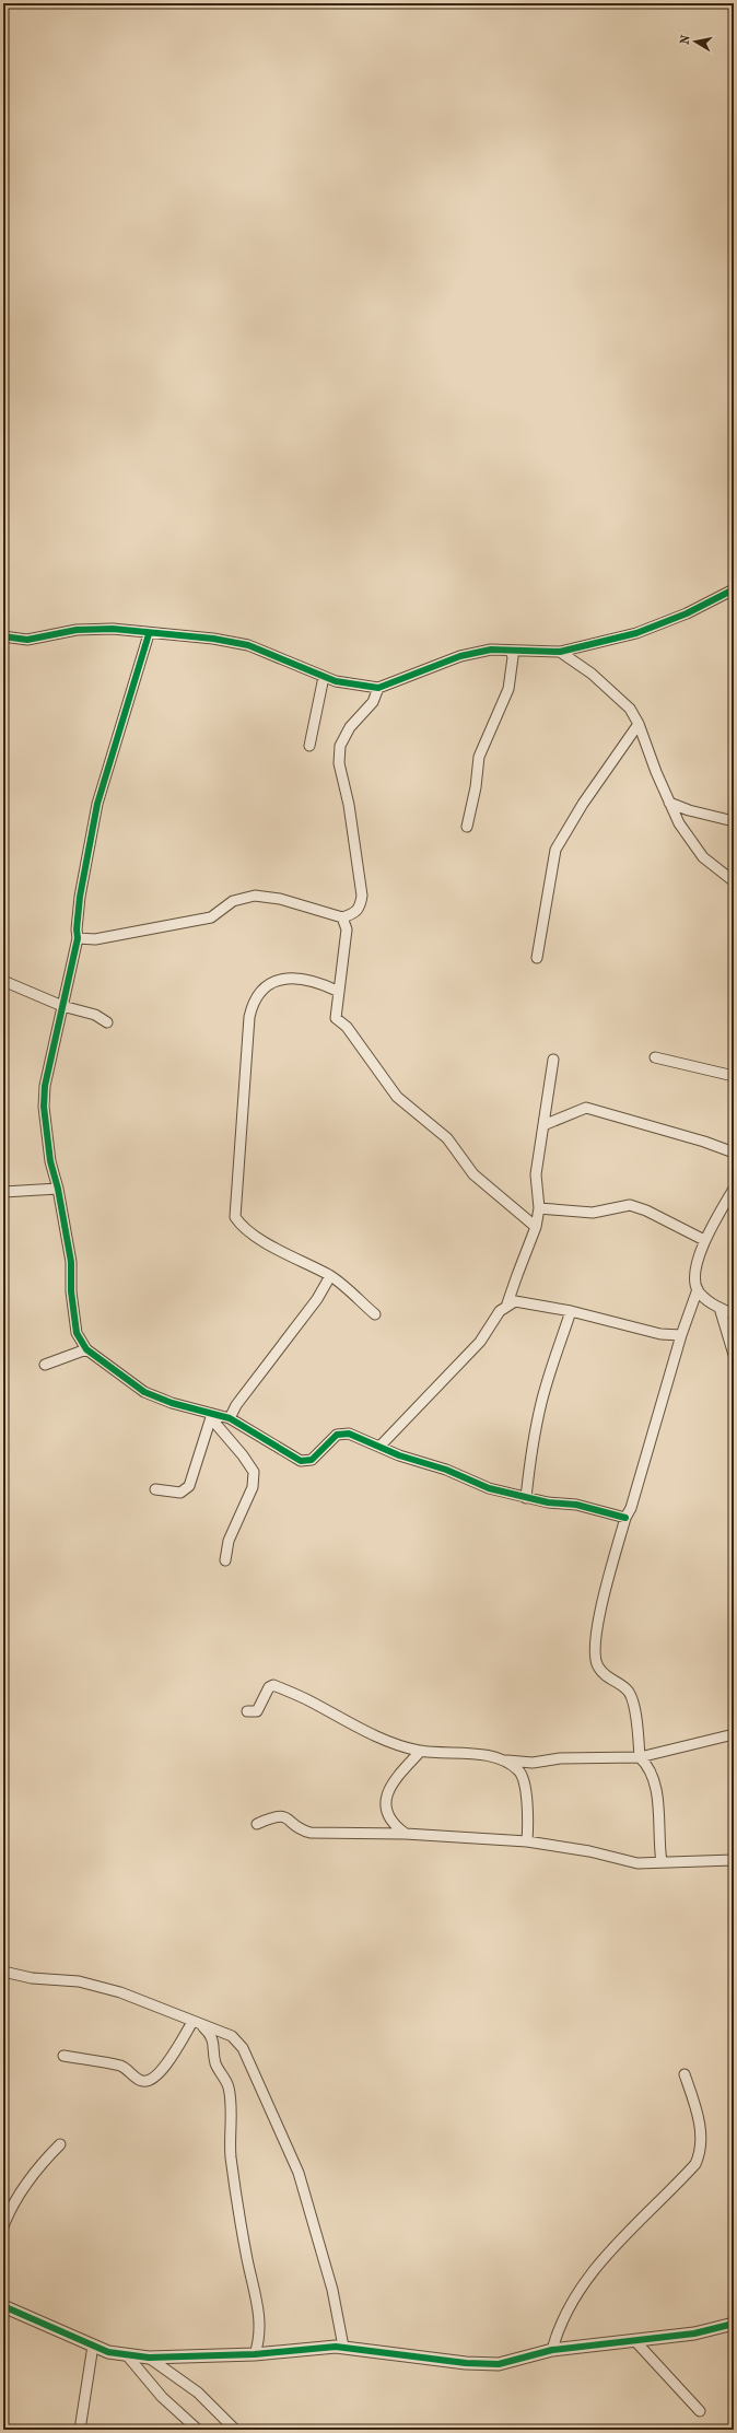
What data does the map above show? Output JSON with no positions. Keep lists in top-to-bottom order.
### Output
{
  "north": "left"
}
